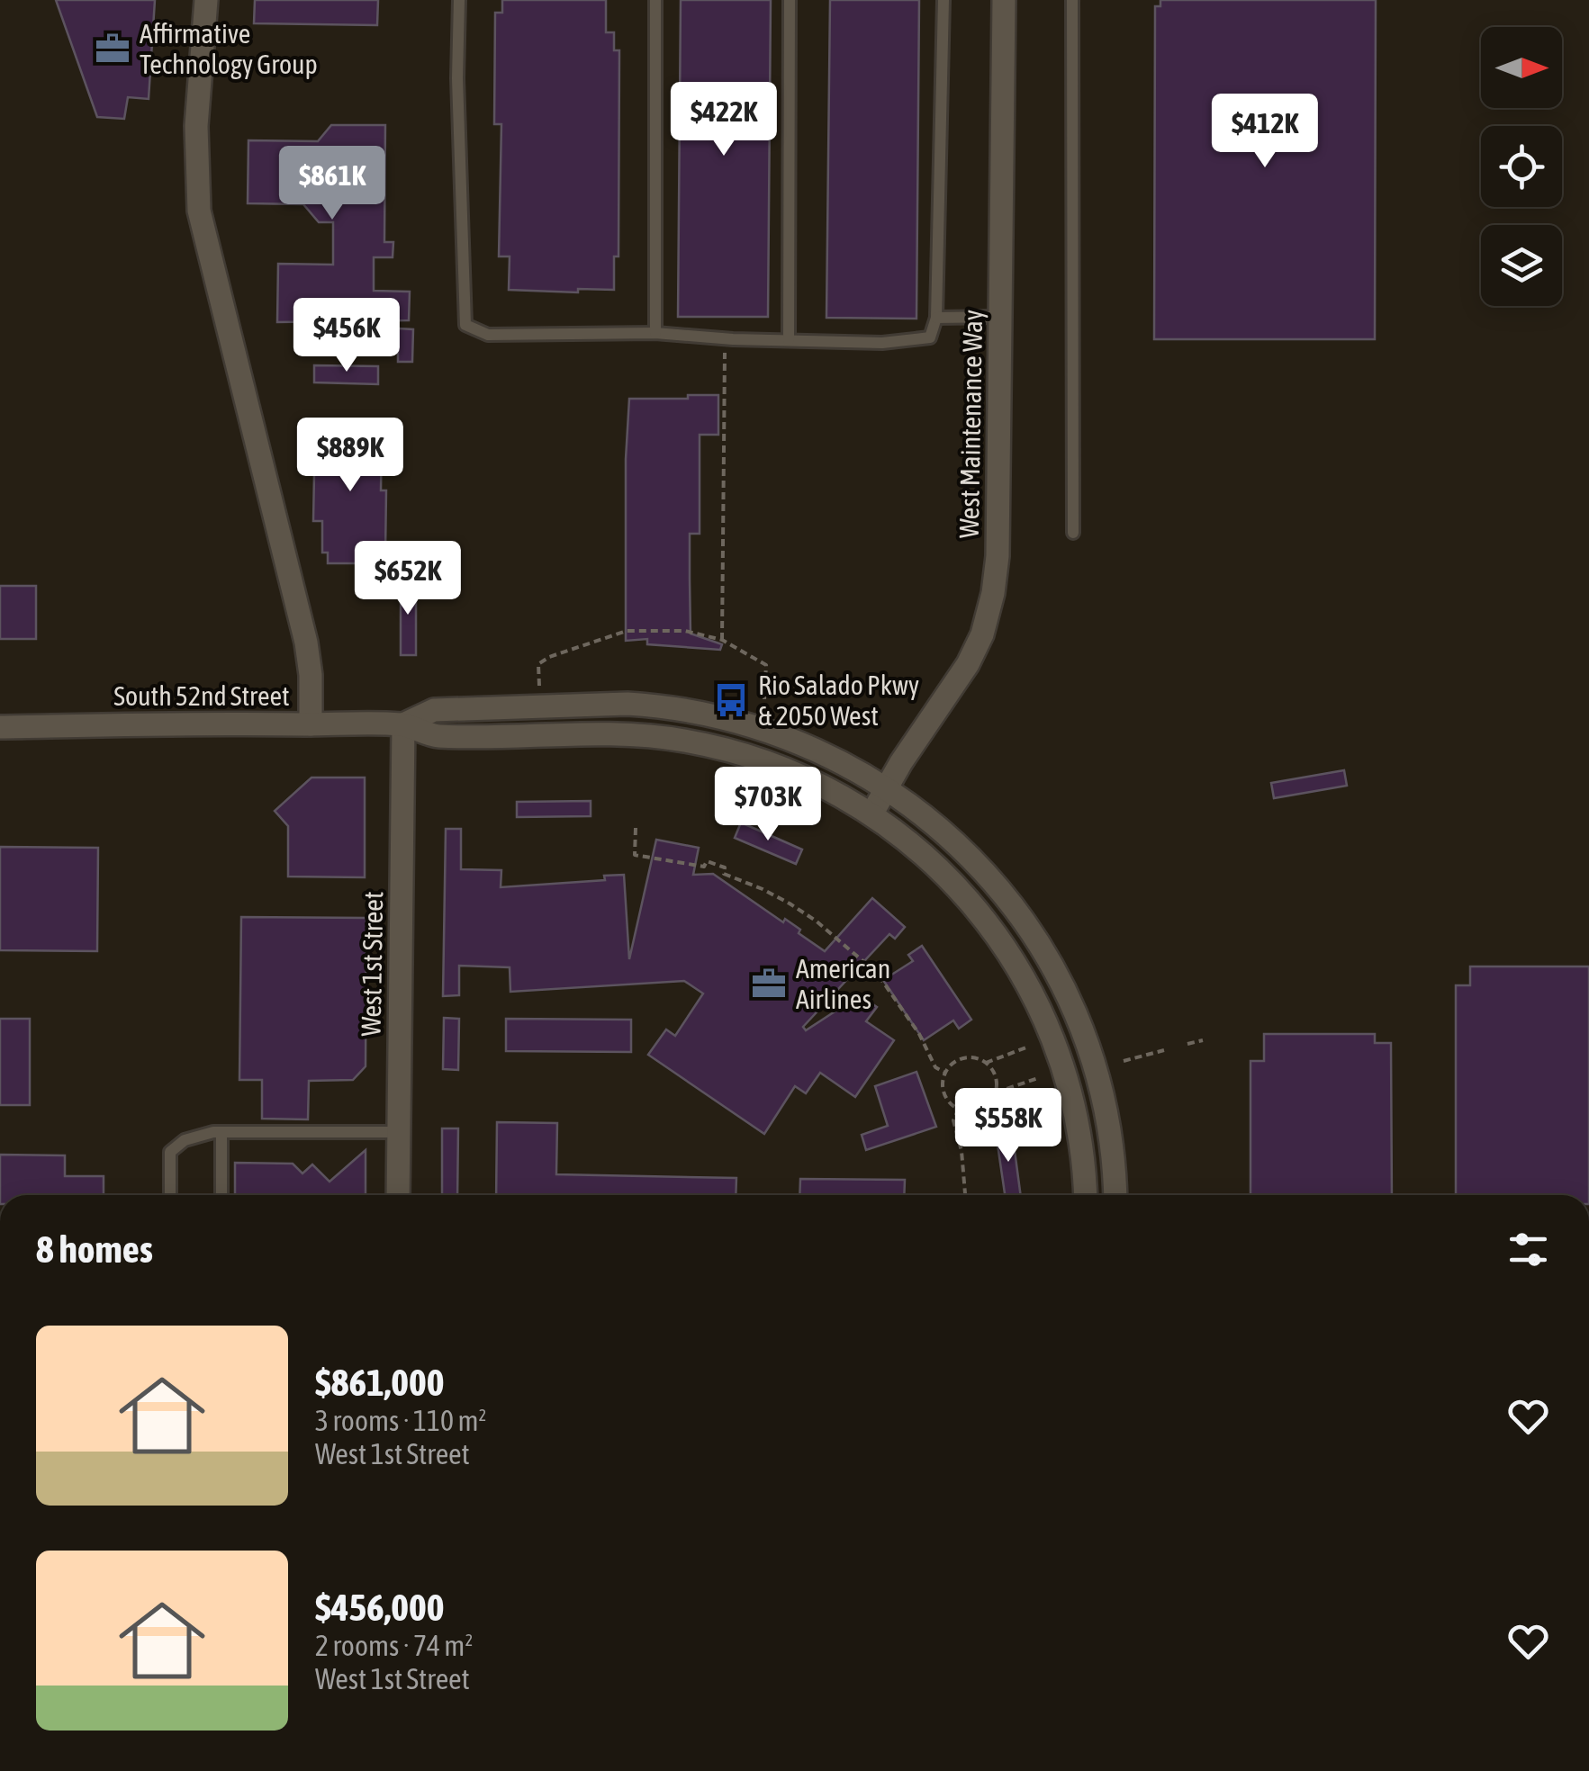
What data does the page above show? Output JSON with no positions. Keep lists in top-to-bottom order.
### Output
{
  "streets": {
    "main road": ["West Maintenance Way", "South 52nd Street", "West 1st Street"]
  },
  "crossings": [
    ["South 52nd Street", "West 1st Street"]
  ],
  "places": {
    "office": ["Affirmative Technology Group", "American Airlines"],
    "bus stop": ["Rio Salado Pkwy & 2050 West"]
  },
  "north": "right",
  "page": {
    "price": [
      "$422K",
      "$412K",
      "$861K",
      "$456K",
      "$889K",
      "$652K",
      "$703K",
      "$558K"
    ],
    "heading": "8 homes",
    "list": [
      {
        "name": "$861,000",
        "note": "3 rooms · 110 m² · West 1st Street"
      },
      {
        "name": "$456,000",
        "note": "2 rooms · 74 m² · West 1st Street"
      }
    ]
  }
}
